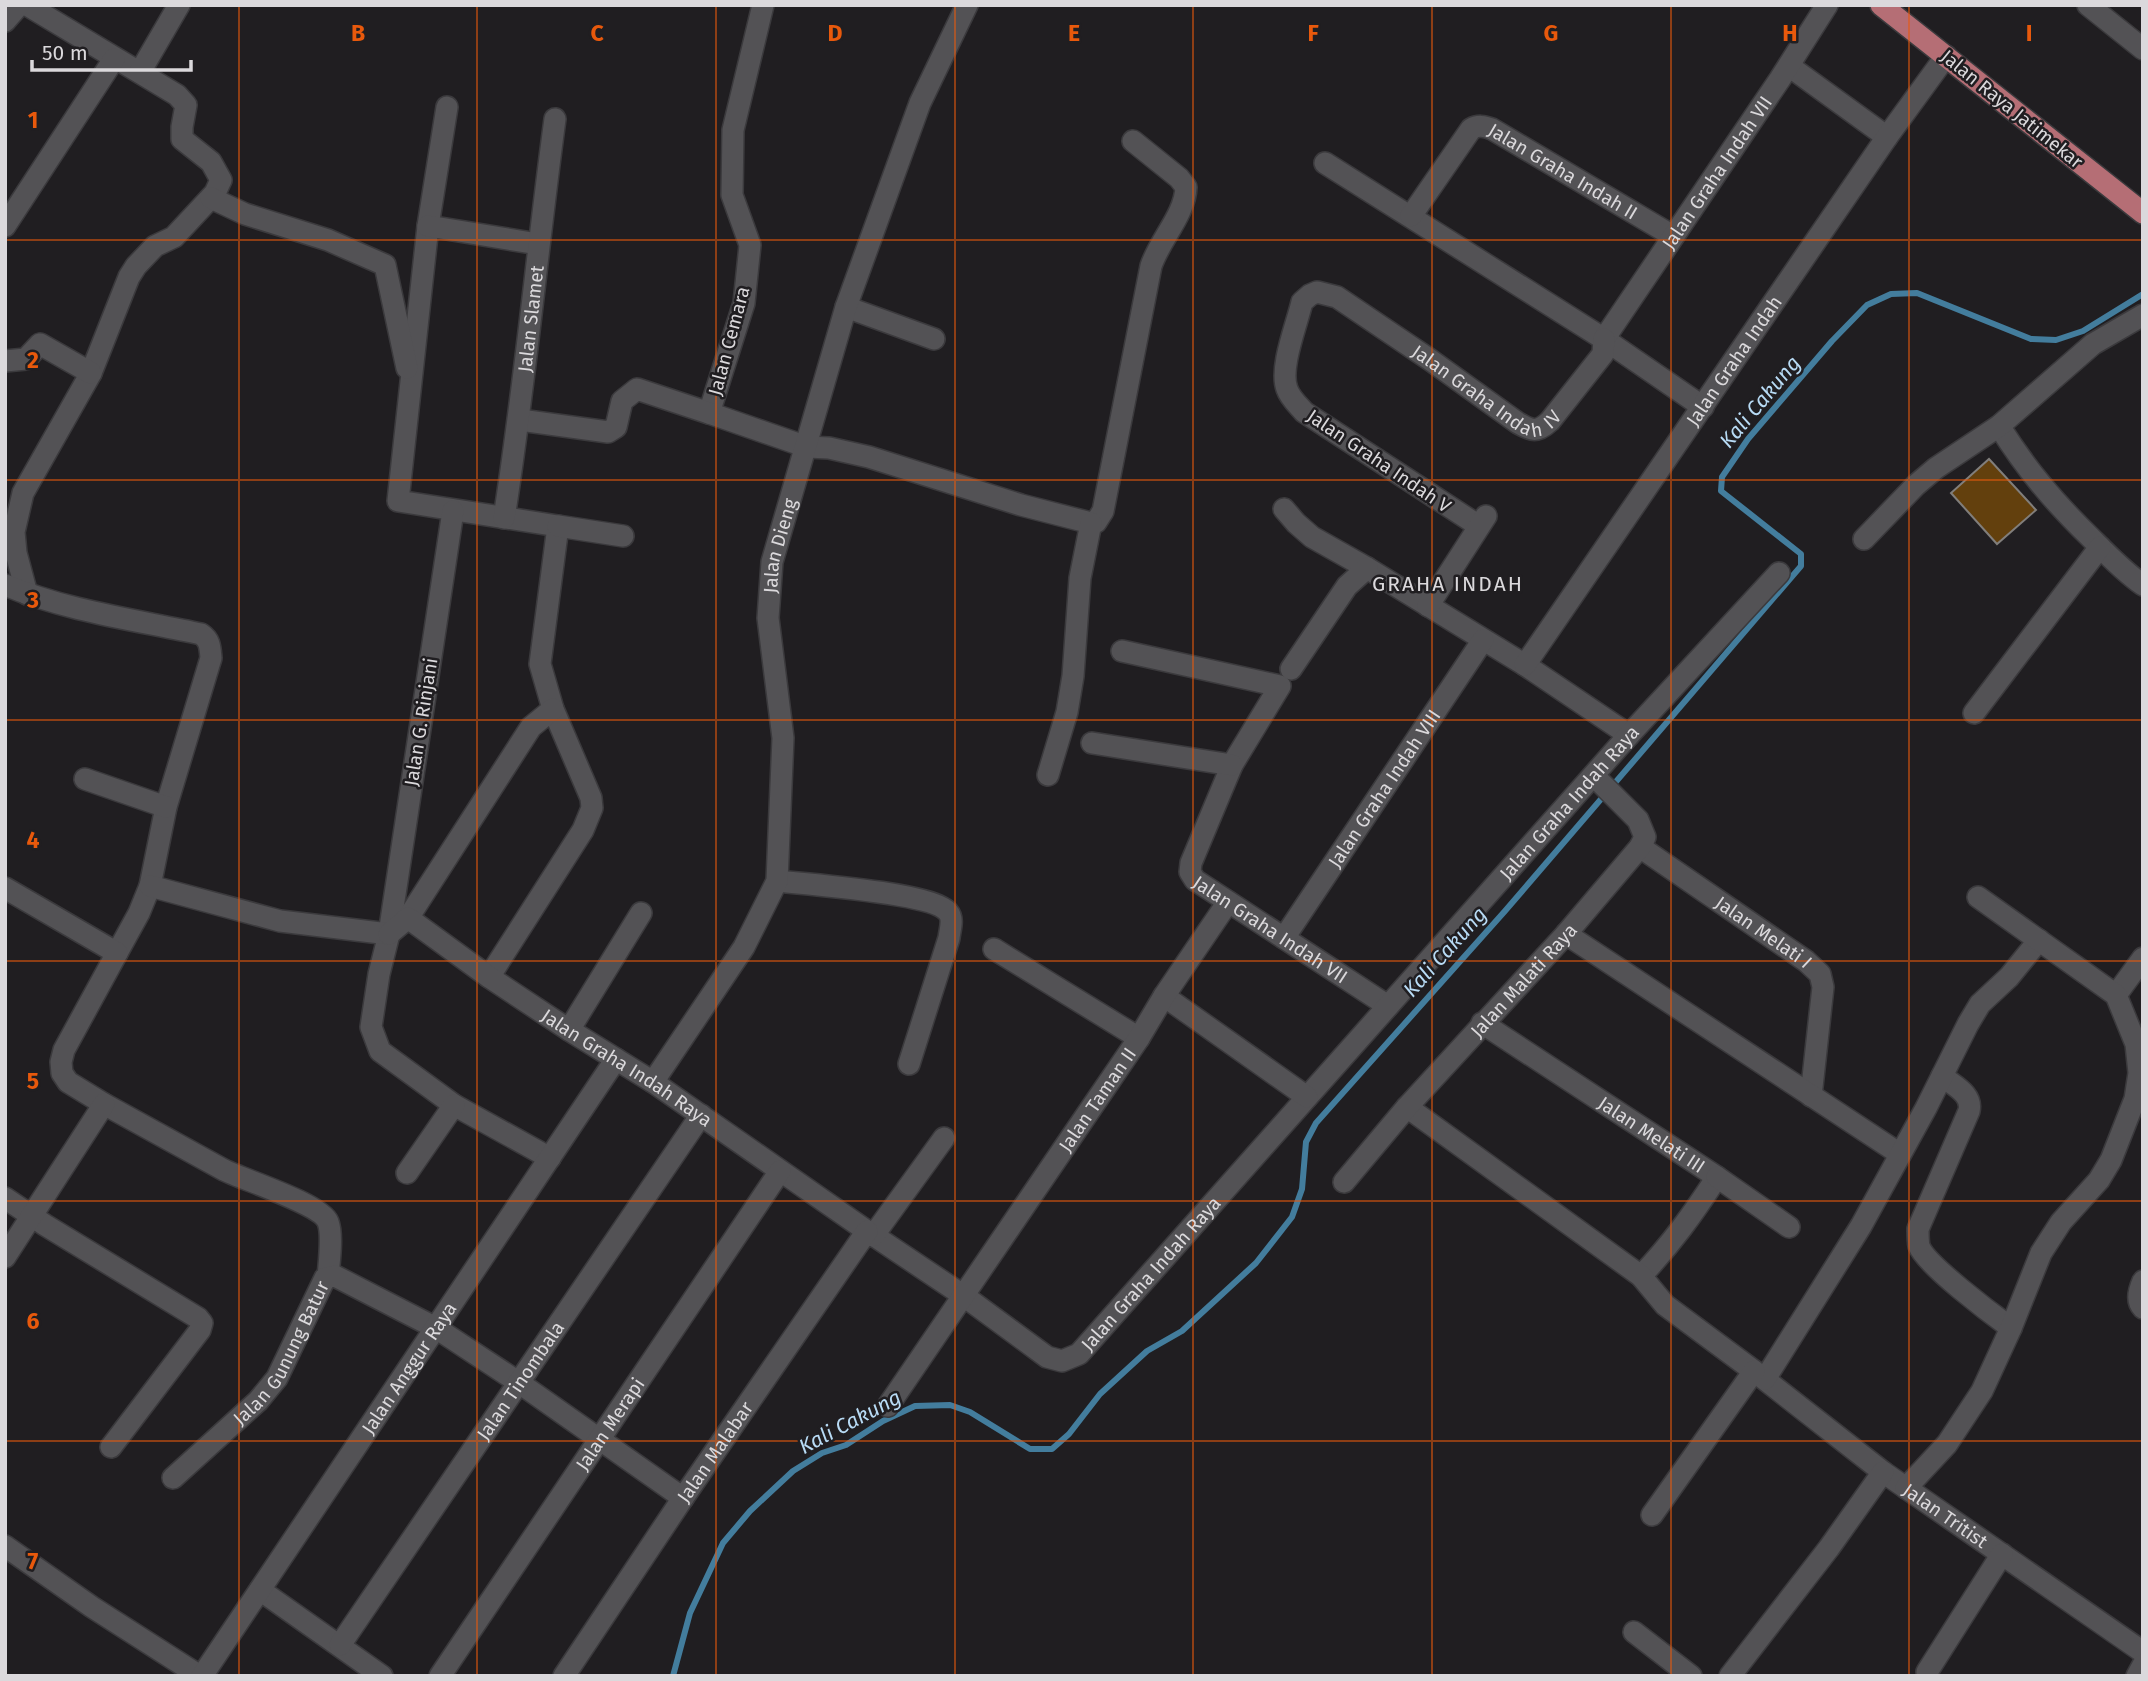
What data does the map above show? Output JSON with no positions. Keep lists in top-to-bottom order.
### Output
{
  "streets": {
    "main road": ["Jalan Raya Jatimekar"],
    "street": [
      "Jalan Graha Indah VII",
      "Jalan Graha Indah II",
      "Jalan Slamet",
      "Jalan Cemara",
      "Jalan Graha Indah",
      "Jalan Graha Indah IV",
      "Jalan Graha Indah V",
      "Jalan Dieng",
      "Jalan G. Rinjani",
      "Jalan Graha Indah VIII",
      "Jalan Graha Indah Raya",
      "Jalan Melati I",
      "Jalan Malati Raya",
      "Jalan Taman II",
      "Jalan Melati III",
      "Jalan Gunung Batur",
      "Jalan Anggur Raya",
      "Jalan Tinombala",
      "Jalan Merapi",
      "Jalan Malabar",
      "Jalan Tritist"
    ]
  },
  "crossings": [
    ["Jalan Raya Jatimekar", "Jalan Graha Indah"],
    ["Jalan Graha Indah VII", "Jalan Graha Indah II"],
    ["Jalan Graha Indah VII", "Jalan Graha Indah IV"],
    ["Jalan Graha Indah VII", "Jalan Graha Indah VIII"],
    ["Jalan Graha Indah VII", "Jalan Graha Indah Raya"],
    ["Jalan Graha Indah VII", "Jalan Taman II"],
    ["Jalan Cemara", "Jalan Dieng"],
    ["Jalan Graha Indah IV", "Jalan Graha Indah V"],
    ["Jalan Dieng", "Jalan Graha Indah Raya"],
    ["Jalan G. Rinjani", "Jalan Anggur Raya"],
    ["Jalan Graha Indah Raya", "Jalan Taman II"],
    ["Jalan Graha Indah Raya", "Jalan Anggur Raya"],
    ["Jalan Graha Indah Raya", "Jalan Tinombala"],
    ["Jalan Graha Indah Raya", "Jalan Merapi"],
    ["Jalan Graha Indah Raya", "Jalan Malabar"],
    ["Jalan Melati I", "Jalan Malati Raya"],
    ["Jalan Malati Raya", "Jalan Melati III"],
    ["Jalan Malati Raya", "Jalan Tritist"],
    ["Jalan Melati III", "Jalan Tritist"],
    ["Jalan Gunung Batur", "Jalan Anggur Raya"],
    ["Jalan Gunung Batur", "Jalan Tinombala"],
    ["Jalan Gunung Batur", "Jalan Merapi"],
    ["Jalan Gunung Batur", "Jalan Malabar"]
  ],
  "districts": ["GRAHA INDAH"],
  "water": ["Kali Cakung"],
  "scale_bar": "50 m",
  "grid": {
    "columns": [
      "B",
      "C",
      "D",
      "E",
      "F",
      "G",
      "H",
      "I"
    ],
    "rows": [
      "1",
      "2",
      "3",
      "4",
      "5",
      "6",
      "7"
    ]
  }
}
